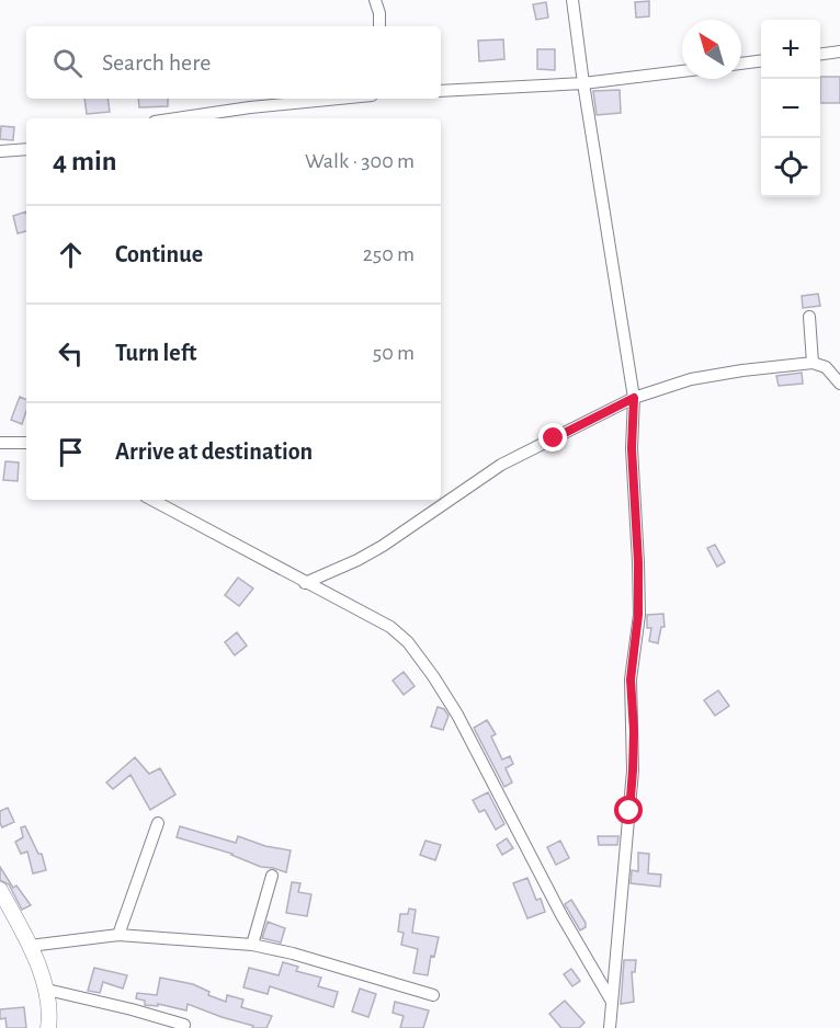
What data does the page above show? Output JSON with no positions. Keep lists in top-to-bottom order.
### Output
{
  "north": "top left",
  "page": {
    "map_buttons": ["+", "−"],
    "search": "Search here",
    "heading": ["4 min", "Walk · 300 m"],
    "list": [
      ["Continue", "250 m"],
      ["Turn left", "50 m"],
      "Arrive at destination"
    ]
  }
}
